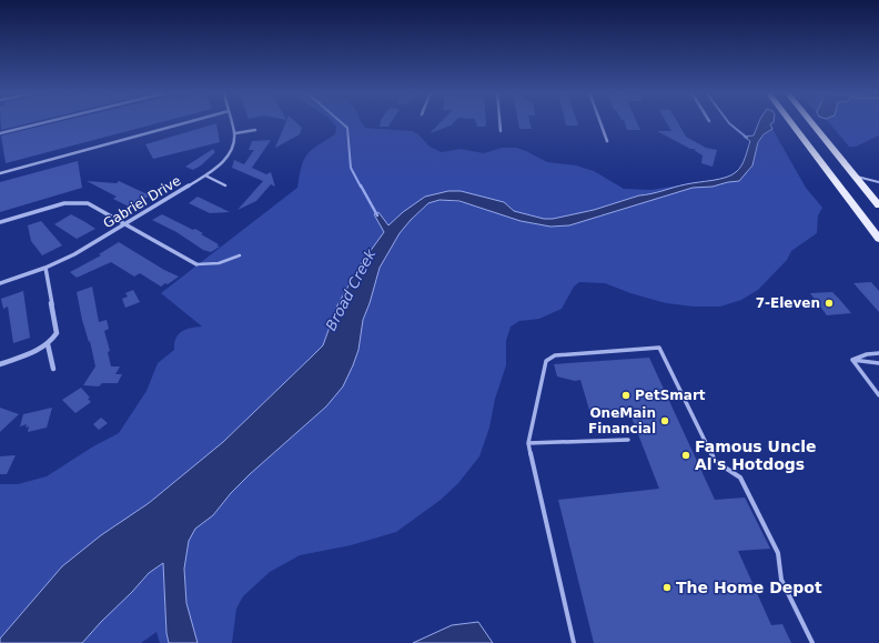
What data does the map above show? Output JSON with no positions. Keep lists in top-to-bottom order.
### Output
{
  "streets": {
    "street": ["Gabriel Drive"]
  },
  "water": ["Broad Creek"],
  "places": [
    "7-Eleven",
    "PetSmart",
    "OneMain Financial",
    "Famous Uncle Al's Hotdogs",
    "The Home Depot"
  ]
}
